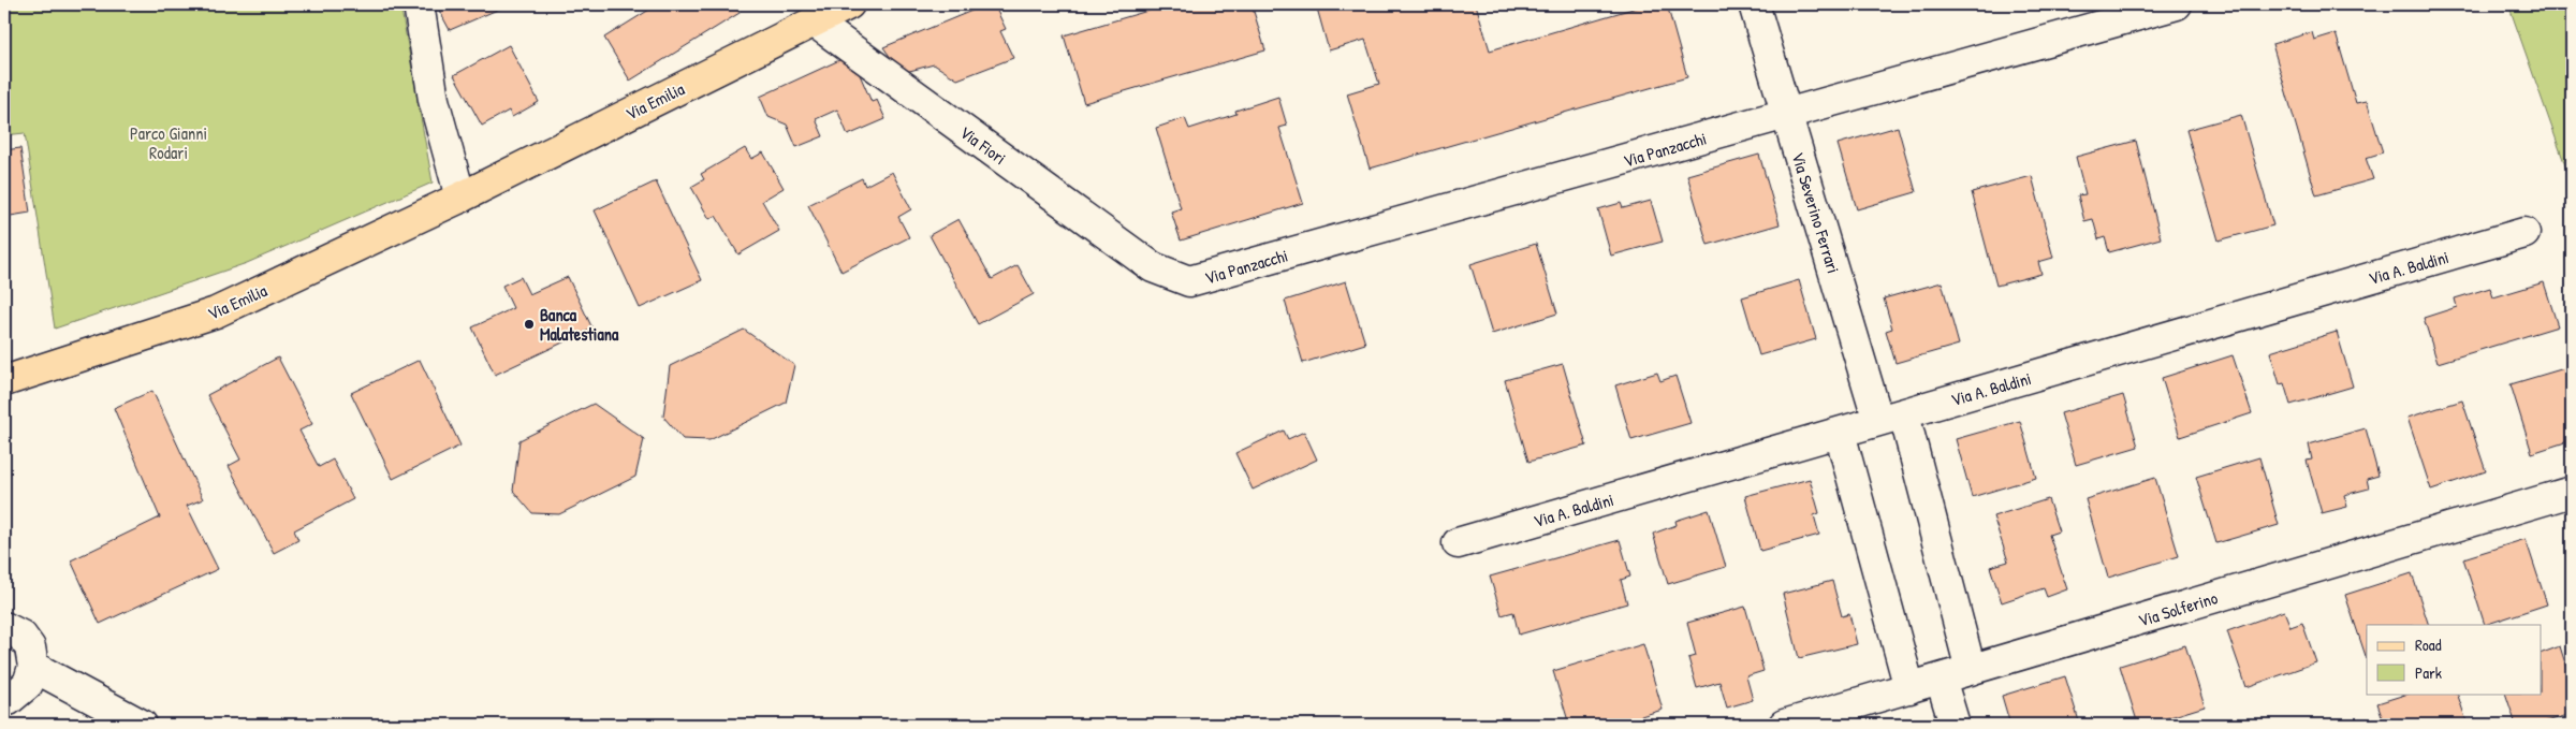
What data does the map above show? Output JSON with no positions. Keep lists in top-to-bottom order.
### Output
{
  "streets": {
    "main road": ["Via Emilia"],
    "street": [
      "Via Fiori",
      "Via Panzacchi",
      "Via Severino Ferrari",
      "Via A. Baldini",
      "Via Solferino"
    ]
  },
  "crossings": [
    ["Via Emilia", "Via Fiori"],
    ["Via Fiori", "Via Panzacchi"],
    ["Via Panzacchi", "Via Severino Ferrari"],
    ["Via Severino Ferrari", "Via A. Baldini"],
    ["Via Severino Ferrari", "Via Solferino"]
  ],
  "parks": ["Parco Gianni Rodari"],
  "places": ["Banca Malatestiana"],
  "legend": ["Road", "Park"]
}
